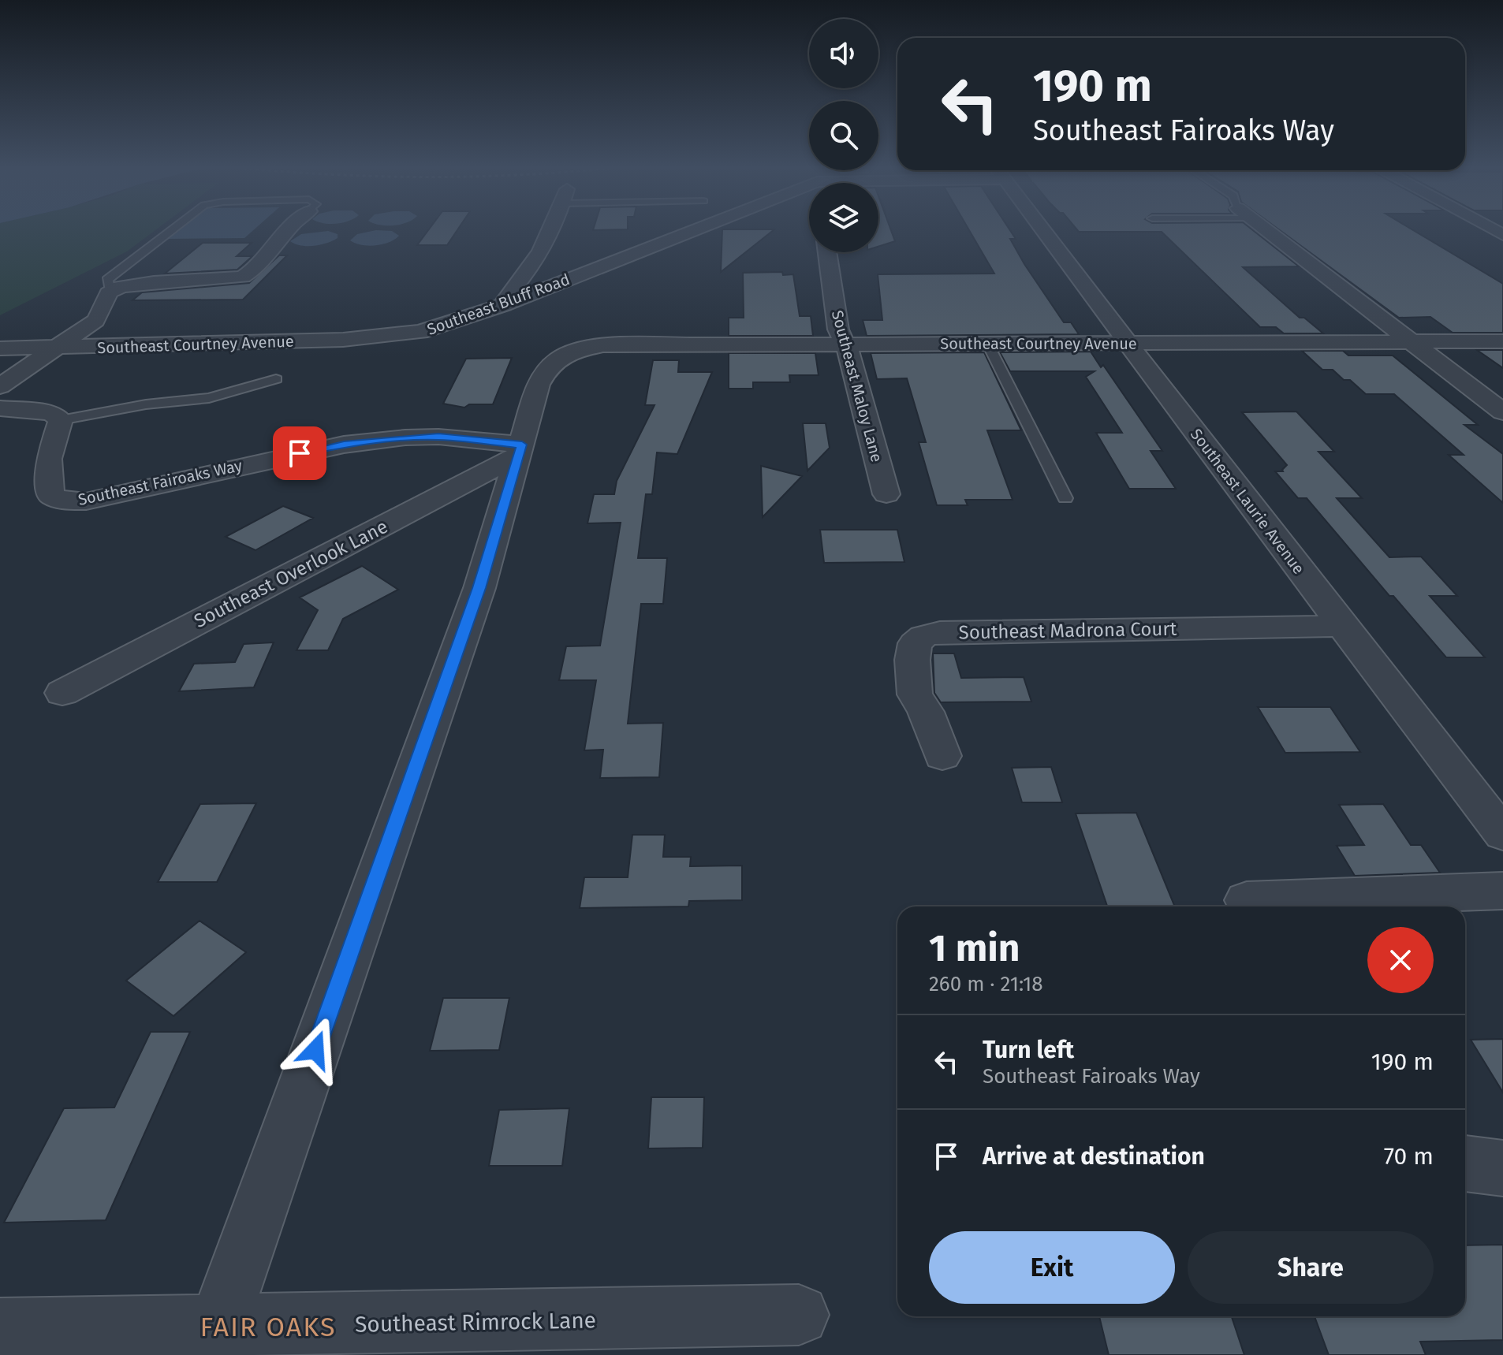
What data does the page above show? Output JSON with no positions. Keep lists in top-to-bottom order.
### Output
{
  "streets": {
    "street": [
      "Southeast Bluff Road",
      "Southeast Courtney Avenue",
      "Southeast Maloy Lane",
      "Southeast Fairoaks Way",
      "Southeast Laurie Avenue",
      "Southeast Overlook Lane",
      "Southeast Madrona Court",
      "Southeast Rimrock Lane"
    ]
  },
  "crossings": [
    ["Southeast Bluff Road", "Southeast Courtney Avenue"],
    ["Southeast Courtney Avenue", "Southeast Maloy Lane"],
    ["Southeast Courtney Avenue", "Southeast Fairoaks Way"],
    ["Southeast Courtney Avenue", "Southeast Laurie Avenue"],
    ["Southeast Courtney Avenue", "Southeast Overlook Lane"],
    ["Southeast Fairoaks Way", "Southeast Overlook Lane"],
    ["Southeast Laurie Avenue", "Southeast Madrona Court"]
  ],
  "districts": ["FAIR OAKS"],
  "page": {
    "turn": ["190 m", "Southeast Fairoaks Way"],
    "heading": ["1 min", "260 m · 21:18"],
    "list": [
      {
        "name": "Turn left",
        "note": "Southeast Fairoaks Way",
        "value": "190 m"
      },
      {
        "name": "Arrive at destination",
        "value": "70 m"
      }
    ],
    "buttons": ["Exit", "Share"]
  }
}
